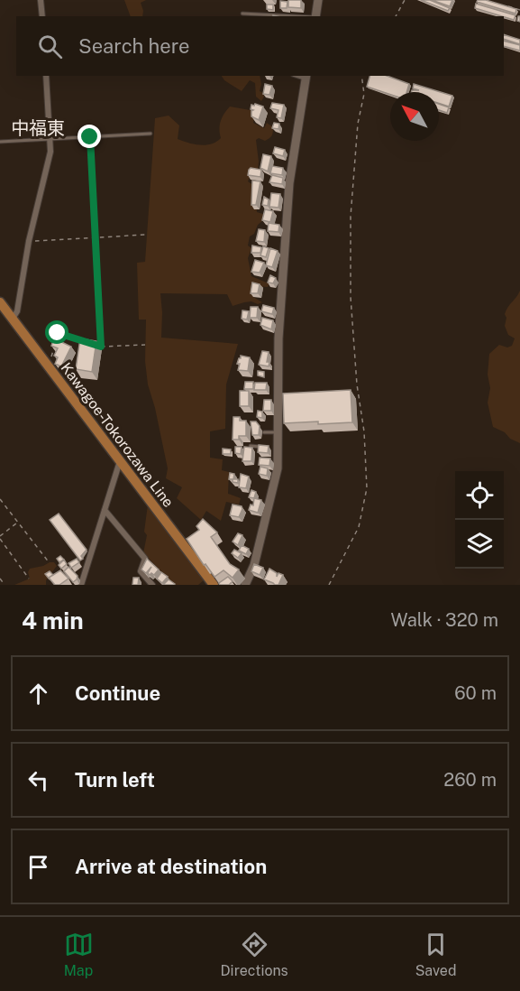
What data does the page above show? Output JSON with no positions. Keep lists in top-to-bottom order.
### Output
{
  "streets": {
    "main road": ["Kawagoe-Tokorozawa Line"]
  },
  "districts": ["中福東"],
  "north": "top left",
  "page": {
    "search": "Search here",
    "heading": ["4 min", "Walk · 320 m"],
    "list": [
      ["Continue", "60 m"],
      ["Turn left", "260 m"],
      "Arrive at destination"
    ],
    "nav": ["Map", "Directions", "Saved"]
  }
}
